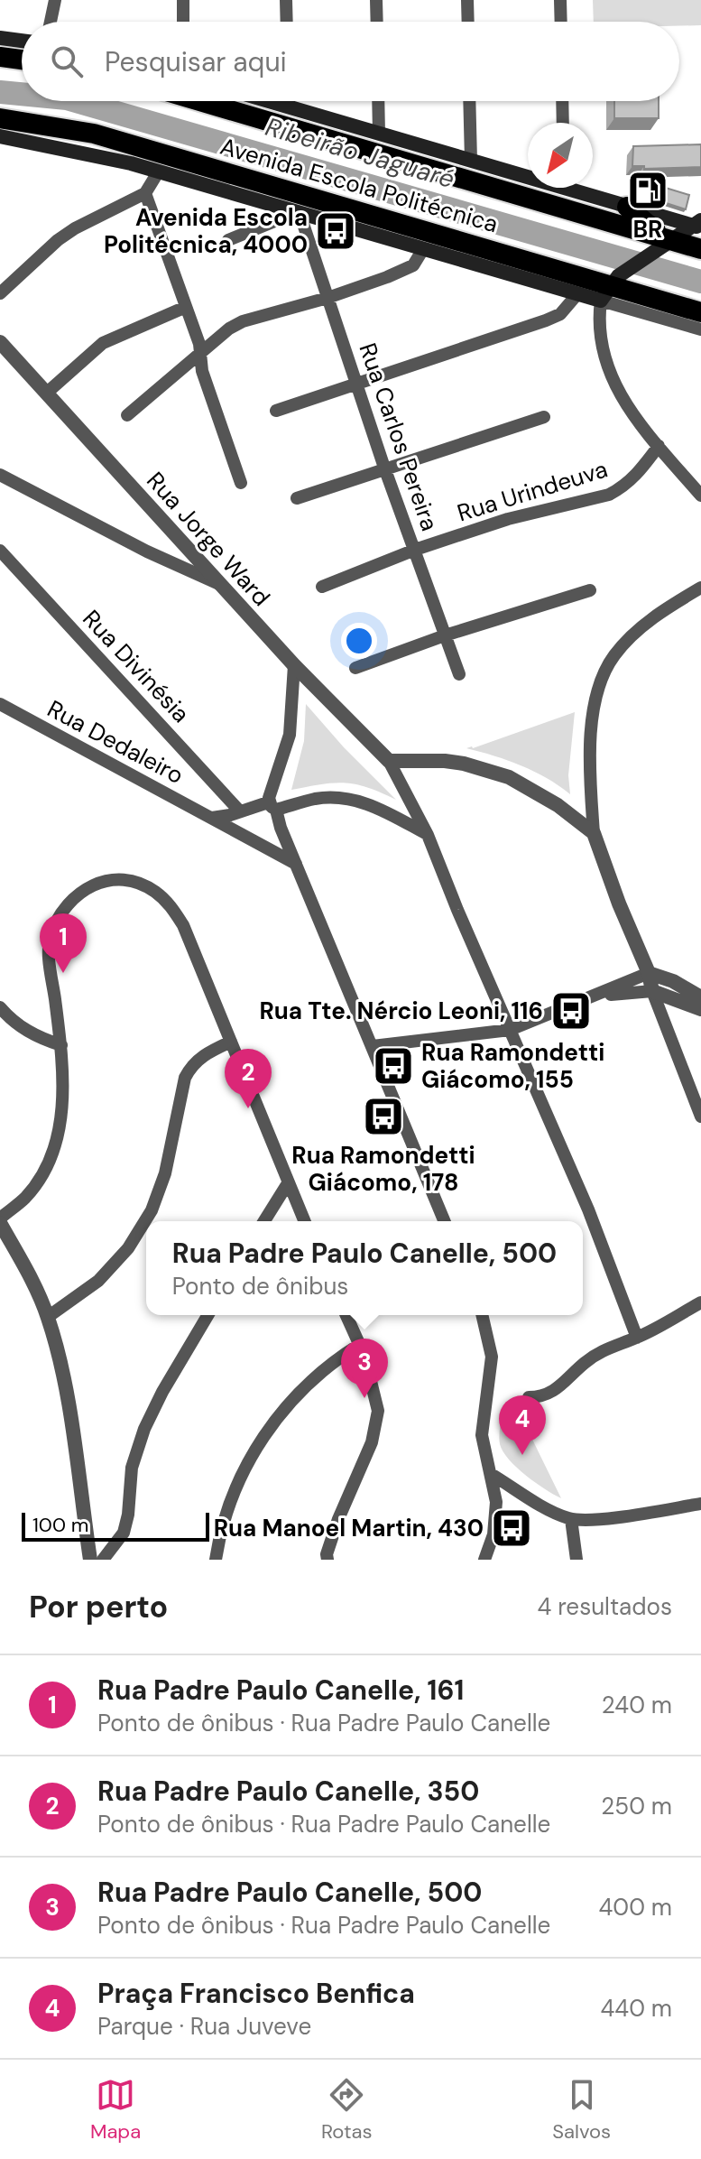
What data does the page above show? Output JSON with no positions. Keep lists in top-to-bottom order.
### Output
{
  "streets": {
    "highway": ["Avenida Escola Politécnica"],
    "street": [
      "Rua Carlos Pereira",
      "Rua Urindeuva",
      "Rua Jorge Ward",
      "Rua Divinésia",
      "Rua Dedaleiro"
    ]
  },
  "crossings": [
    ["Avenida Escola Politécnica", "Rua Carlos Pereira"],
    ["Rua Carlos Pereira", "Rua Urindeuva"]
  ],
  "water": ["Ribeirão Jaguaré"],
  "places": {
    "fuel station": ["BR"],
    "bus stop": [
      "Avenida Escola Politécnica, 4000",
      "Rua Tte. Nércio Leoni, 116",
      "Rua Ramondetti Giácomo, 155",
      "Rua Ramondetti Giácomo, 178",
      "Rua Manoel Martin, 430"
    ]
  },
  "scale_bar": "100 m",
  "north": "bottom left",
  "page": {
    "search": "Pesquisar aqui",
    "pins": [
      "1",
      "2",
      "3",
      "4"
    ],
    "popup": ["Rua Padre Paulo Canelle, 500", "Ponto de ônibus"],
    "scale": "100 m",
    "heading": ["Por perto", "4 resultados"],
    "list": [
      {
        "mark": "1",
        "name": "Rua Padre Paulo Canelle, 161",
        "note": "Ponto de ônibus · Rua Padre Paulo Canelle",
        "value": "240 m"
      },
      {
        "mark": "2",
        "name": "Rua Padre Paulo Canelle, 350",
        "note": "Ponto de ônibus · Rua Padre Paulo Canelle",
        "value": "250 m"
      },
      {
        "mark": "3",
        "name": "Rua Padre Paulo Canelle, 500",
        "note": "Ponto de ônibus · Rua Padre Paulo Canelle",
        "value": "400 m"
      },
      {
        "mark": "4",
        "name": "Praça Francisco Benfica",
        "note": "Parque · Rua Juveve",
        "value": "440 m"
      }
    ],
    "nav": ["Mapa", "Rotas", "Salvos"]
  }
}
